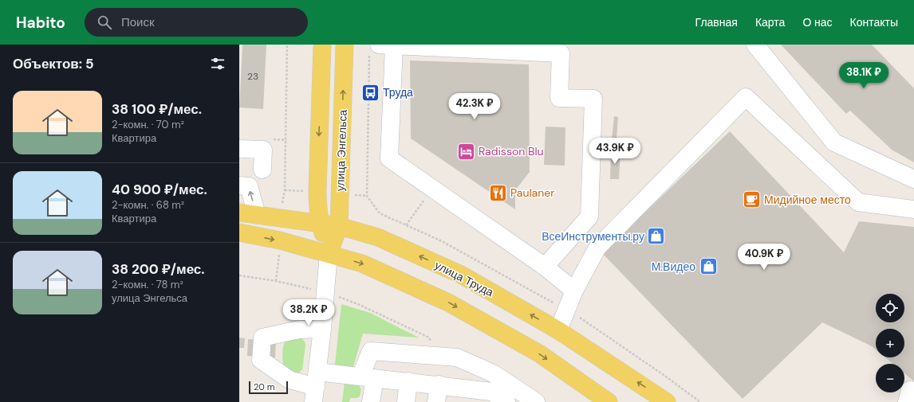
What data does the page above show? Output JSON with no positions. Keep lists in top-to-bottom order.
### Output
{
  "streets": {
    "main road": ["улица Энгельса", "улица Труда"]
  },
  "crossings": [
    ["улица Энгельса", "улица Труда"]
  ],
  "places": {
    "bus stop": ["Труда"],
    "hotel": ["Radisson Blu"],
    "restaurant": ["Paulaner"],
    "cafe": ["Мидийное место"],
    "shop": ["ВсеИнструменты.ру", "М.Видео"]
  },
  "house_numbers": ["23"],
  "scale_bar": "20 m",
  "page": {
    "header": "Habito",
    "search": "Поиск",
    "nav": [
      "Главная",
      "Карта",
      "О нас",
      "Контакты"
    ],
    "heading": "Объектов: 5",
    "price": [
      "38.1K ₽",
      "42.3K ₽",
      "43.9K ₽",
      "40.9K ₽",
      "38.2K ₽"
    ],
    "list": [
      {
        "name": "38 100 ₽/мес.",
        "note": "2-комн. · 70 m² · Квартира"
      },
      {
        "name": "40 900 ₽/мес.",
        "note": "2-комн. · 68 m² · Квартира"
      },
      {
        "name": "38 200 ₽/мес.",
        "note": "2-комн. · 78 m² · улица Энгельса"
      }
    ],
    "map_buttons": ["+", "−"],
    "scale": "20 m"
  }
}
